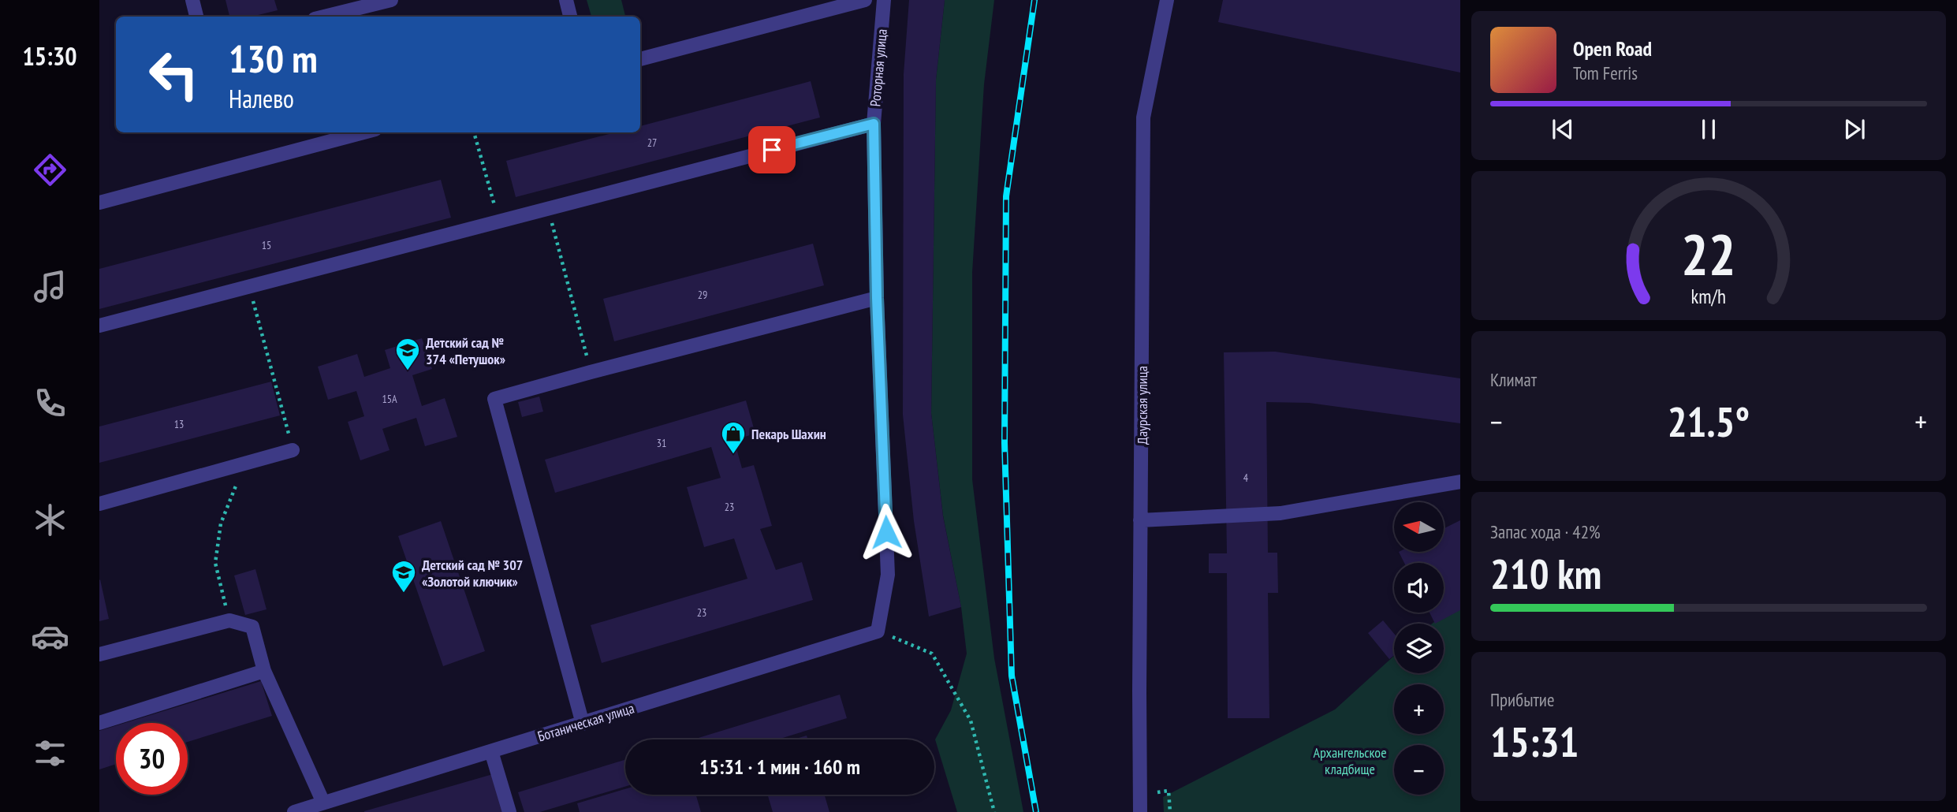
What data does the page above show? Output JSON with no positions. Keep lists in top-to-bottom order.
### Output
{
  "streets": {
    "street": ["Роторная улица", "Даурская улица", "Ботаническая улица"]
  },
  "crossings": [
    ["Роторная улица", "Ботаническая улица"]
  ],
  "parks": ["Архангельское кладбище"],
  "places": {
    "school or university": ["Детский сад № 374 «Петушок»", "Детский сад № 307 «Золотой ключик»"],
    "shop": ["Пекарь Шахин"]
  },
  "house_numbers": [
    "27",
    "15",
    "29",
    "15А",
    "13",
    "31",
    "4",
    "23",
    "23"
  ],
  "north": "left",
  "page": {
    "tabs": "15:30",
    "turn": ["130 m", "Налево"],
    "song": ["Open Road", "Tom Ferris"],
    "tile": [
      "Климат",
      ["Запас хода · 42%", "210 km"],
      ["Прибытие", "15:31"]
    ],
    "heat": ["−", "21.5°", "+"],
    "map_buttons": ["+", "−"],
    "limit": "30",
    "trip": "15:31 · 1 мин · 160 m",
    "gauge": ["22", "km/h"]
  }
}
